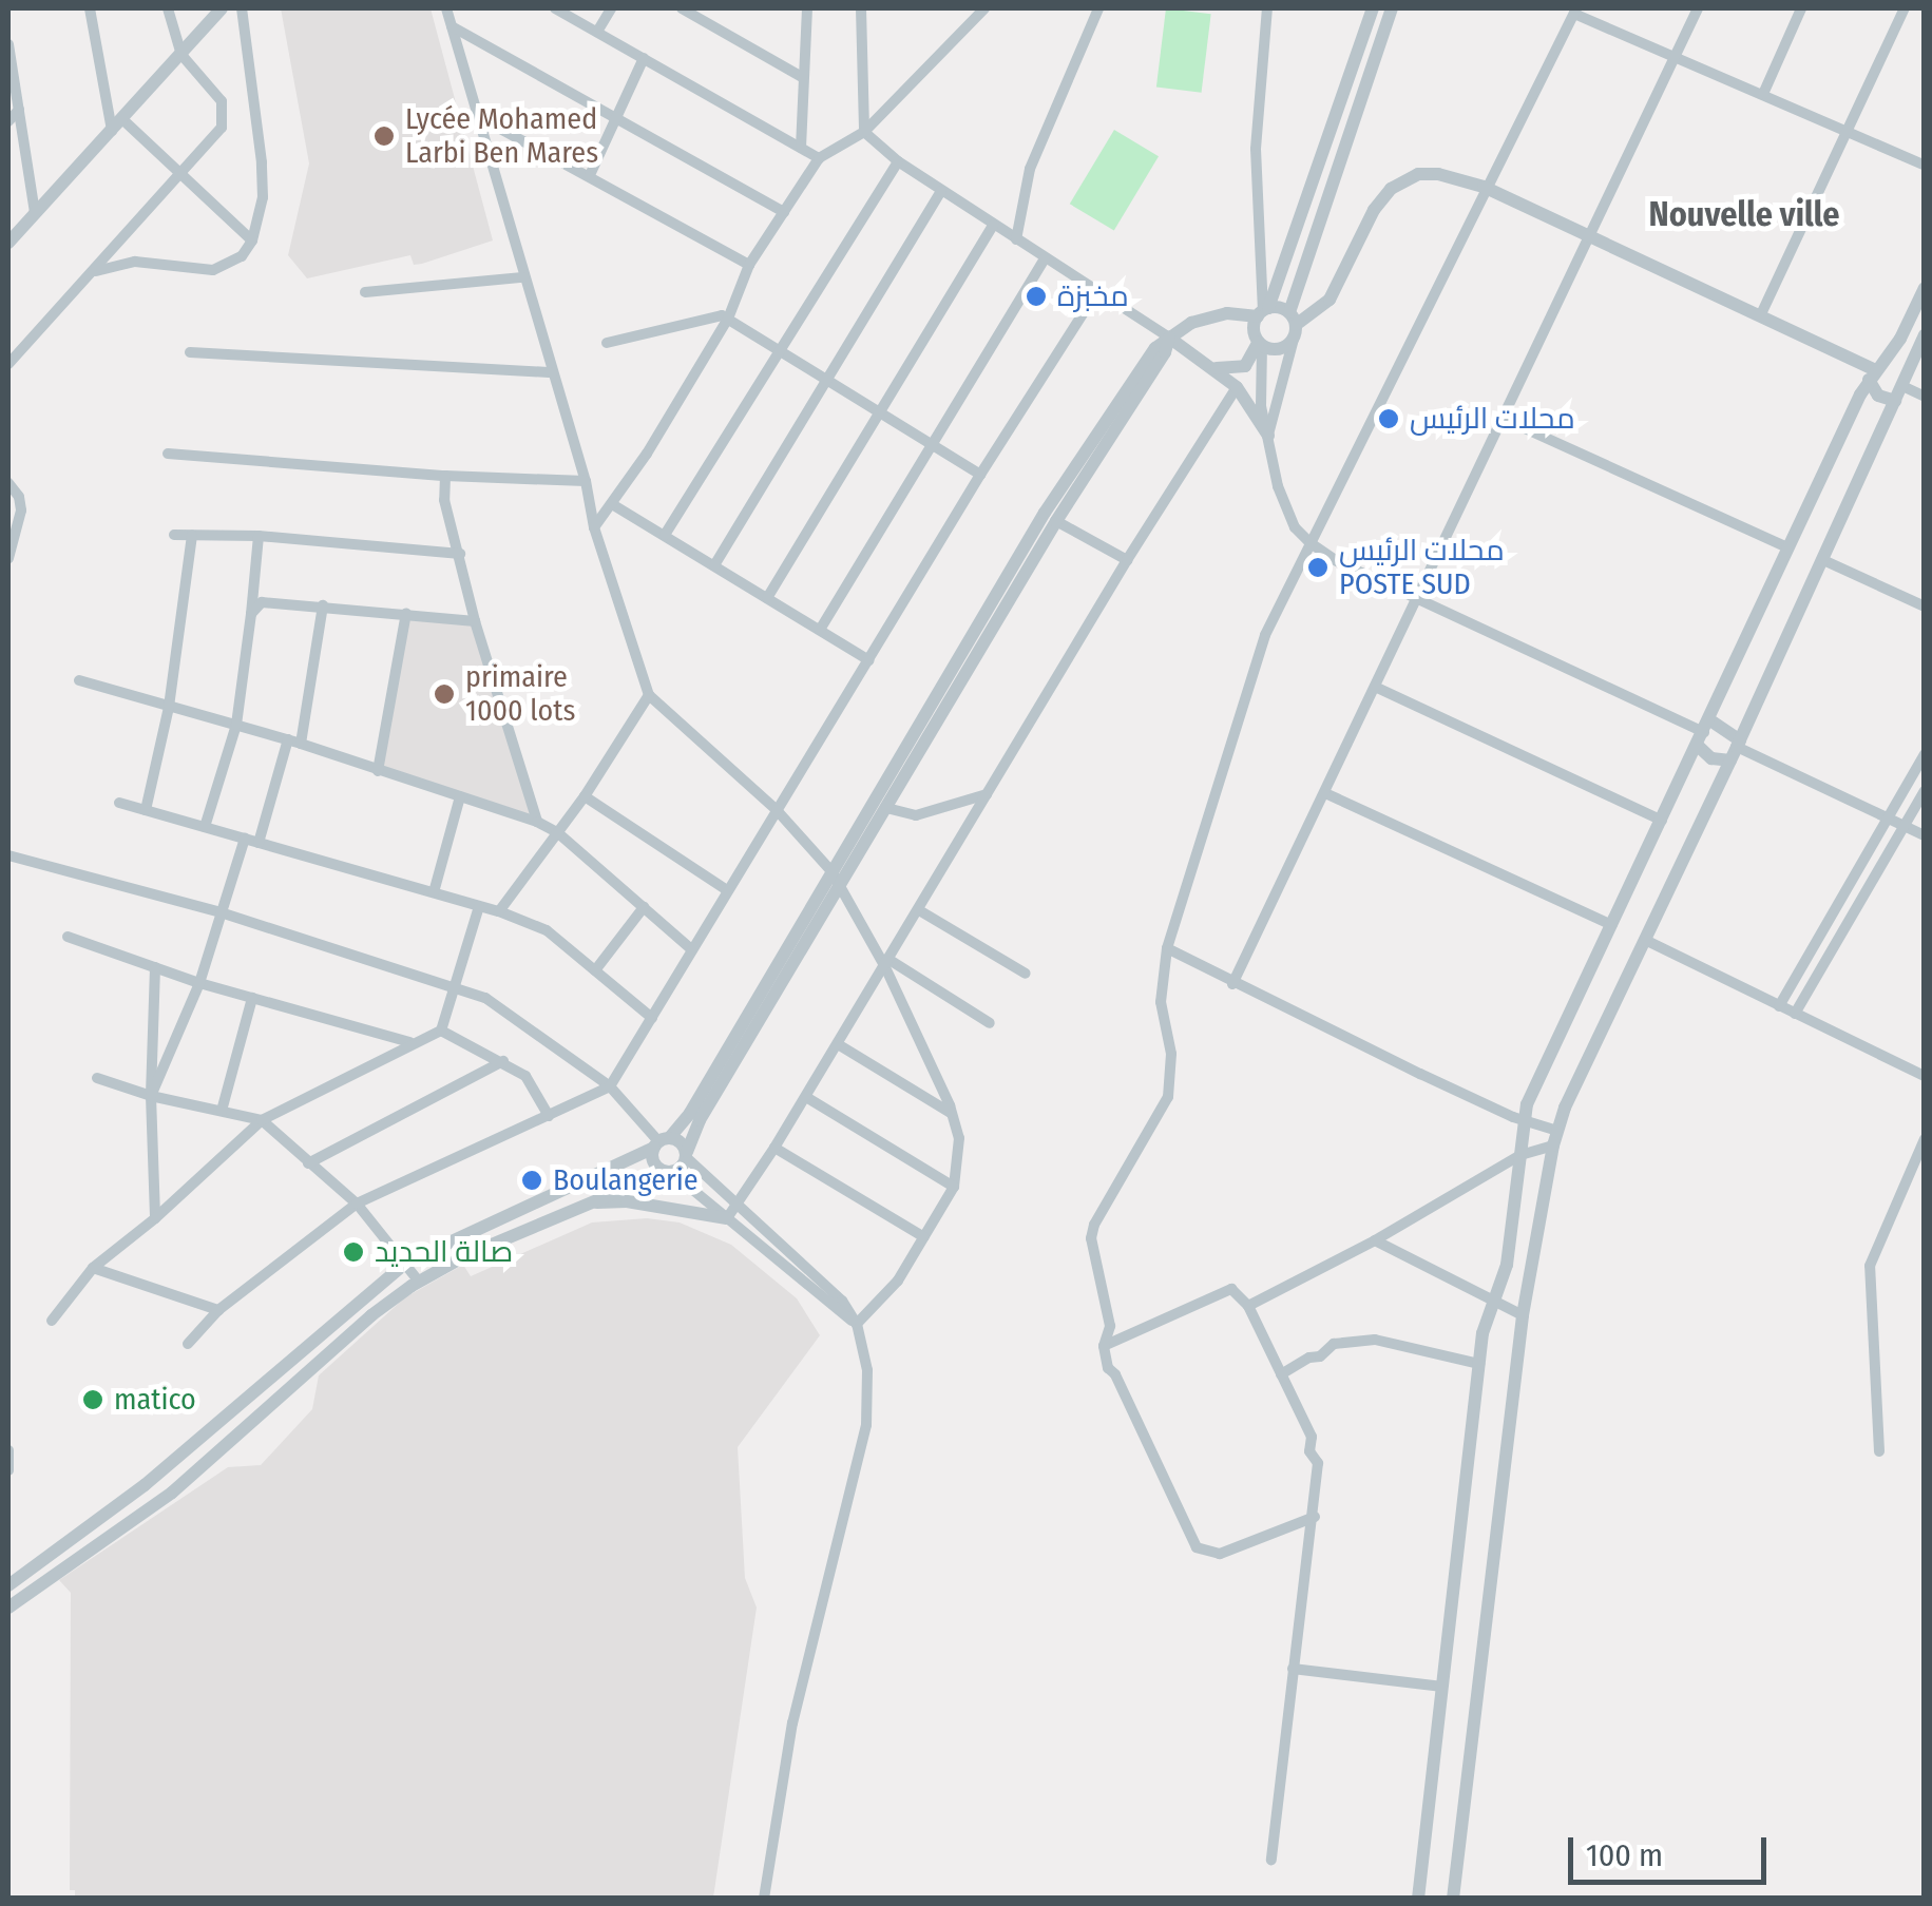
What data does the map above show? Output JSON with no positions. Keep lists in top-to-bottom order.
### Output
{
  "districts": ["Nouvelle ville"],
  "places": [
    "Lycée Mohamed Larbi Ben Mares",
    "مخبزة",
    "محلات الرئيس",
    "محلات الرئيس POSTE SUD",
    "primaire 1000 lots",
    "Boulangerie",
    "صالة الحديد",
    "matico"
  ],
  "scale_bar": "100 m"
}
